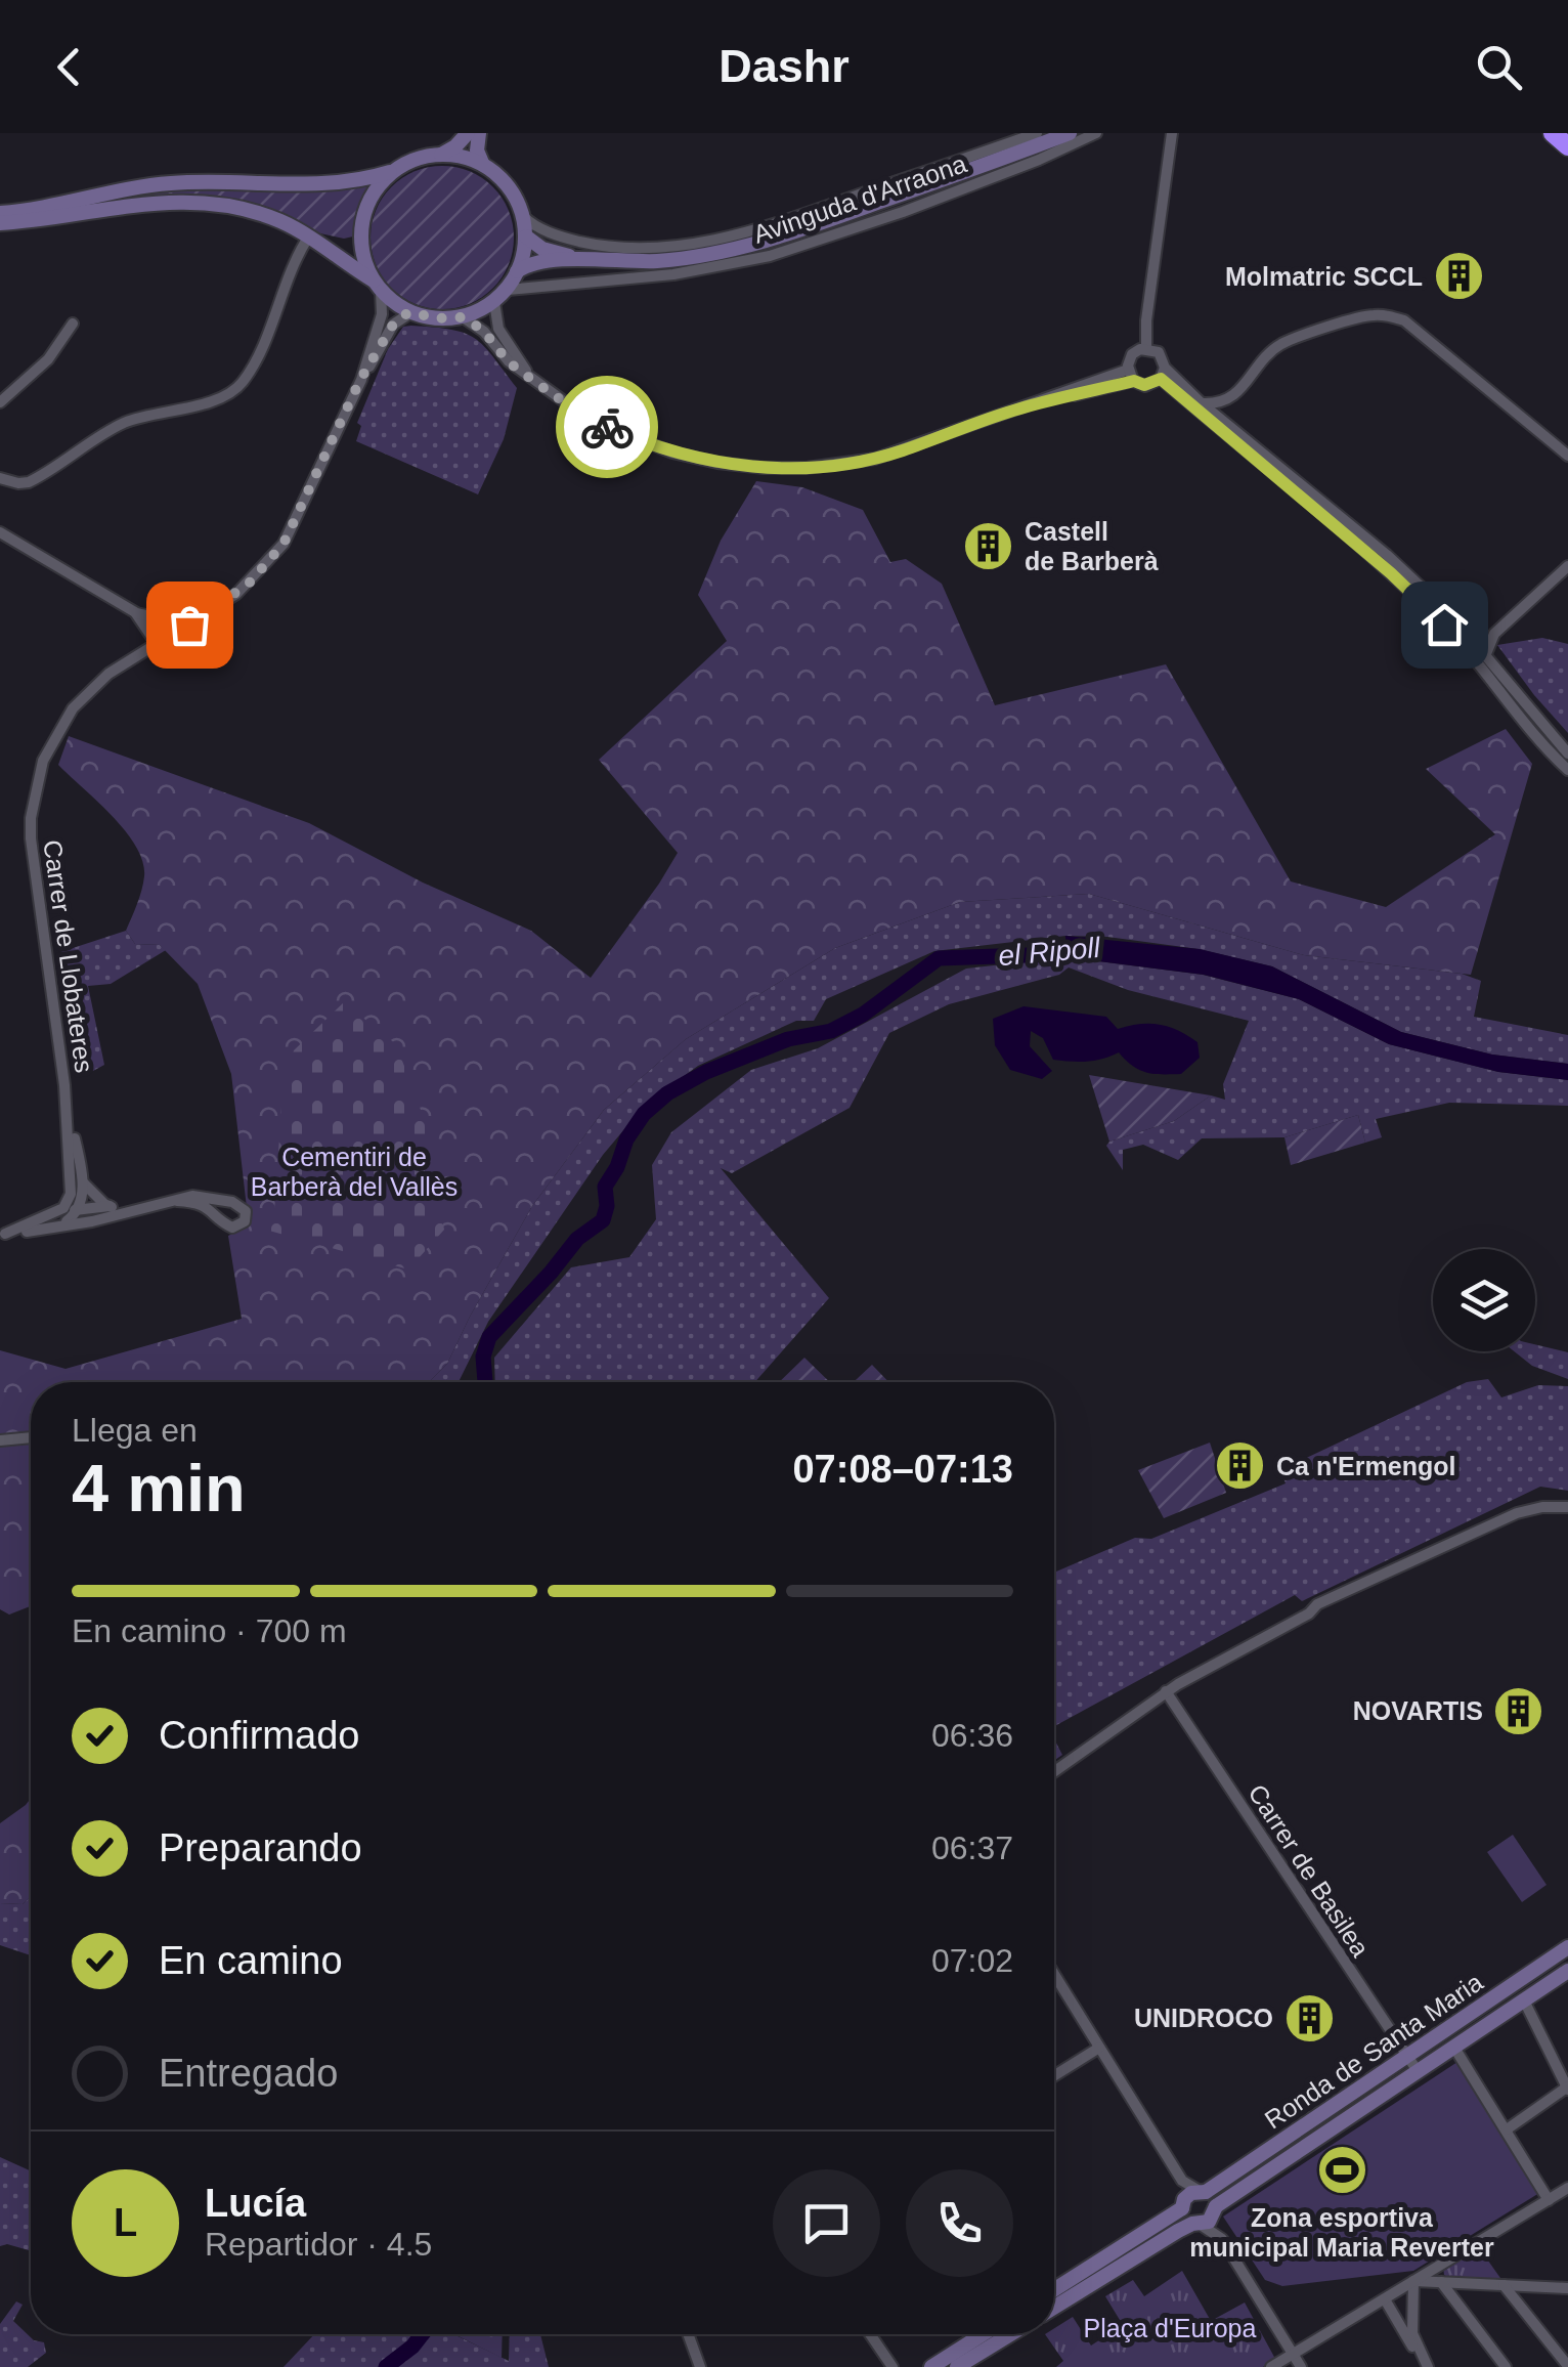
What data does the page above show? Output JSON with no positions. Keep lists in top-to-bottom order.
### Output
{
  "streets": {
    "street": [
      "Avinguda d'Arraona",
      "Carrer de Llobateres",
      "Carrer de Basilea",
      "Ronda de Santa Maria"
    ]
  },
  "crossings": [
    ["Avinguda d'Arraona", "Carrer de Llobateres"],
    ["Carrer de Basilea", "Ronda de Santa Maria"]
  ],
  "water": ["el Ripoll"],
  "parks": ["Cementiri de Barberà del Vallès", "Plaça d'Europa"],
  "places": {
    "building": [
      "Molmatric SCCL",
      "Castell de Barberà",
      "Ca n'Ermengol",
      "NOVARTIS",
      "UNIDROCO"
    ],
    "sports": ["Zona esportiva municipal Maria Reverter"]
  },
  "page": {
    "header": "Dashr",
    "heading": ["4 min", "Llega en", "07:08–07:13"],
    "panel": ["Lucía", "Repartidor · 4.5"],
    "bar": "En camino · 700 m",
    "list": [
      ["Confirmado", "06:36"],
      ["Preparando", "06:37"],
      ["En camino", "07:02"],
      "Entregado"
    ],
    "round": "L"
  }
}
